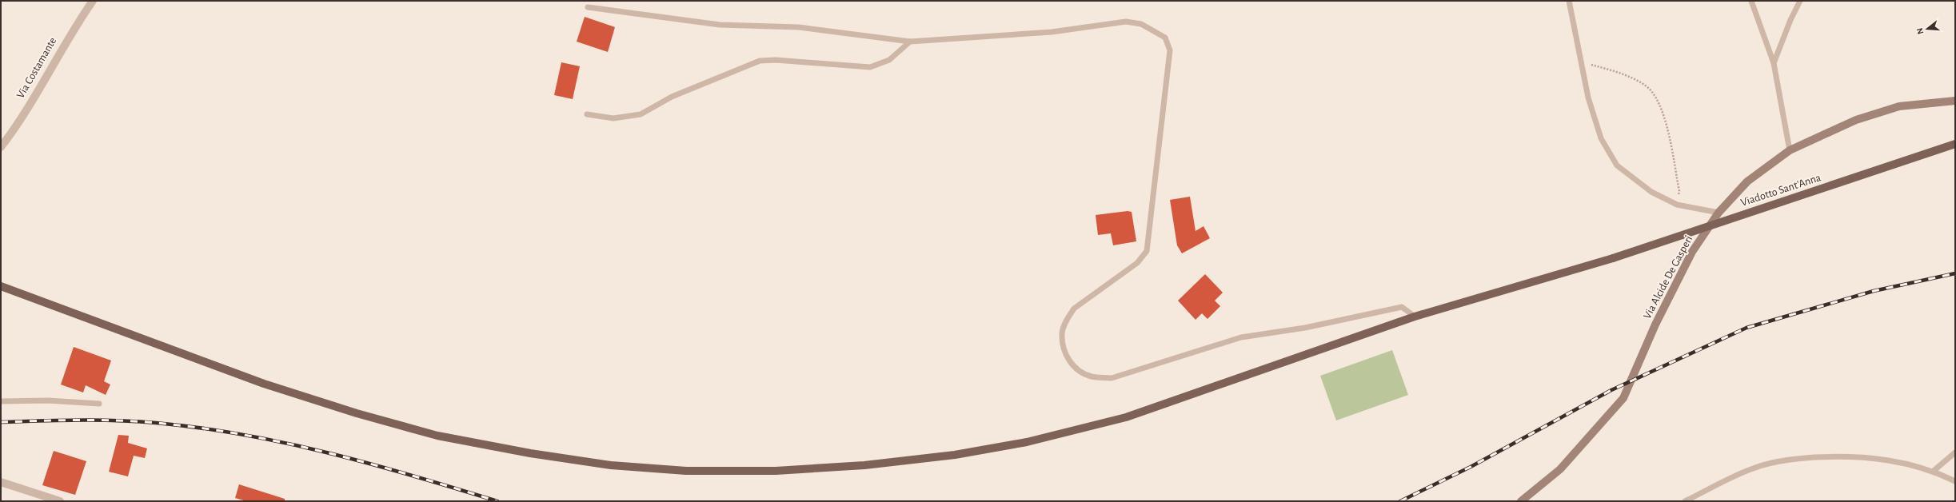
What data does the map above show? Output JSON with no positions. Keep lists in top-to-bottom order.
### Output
{
  "streets": {
    "main road": ["Viadotto Sant'Anna", "Via Alcide De Gasperi"],
    "street": ["Via Costamante"]
  },
  "north": "left"
}
